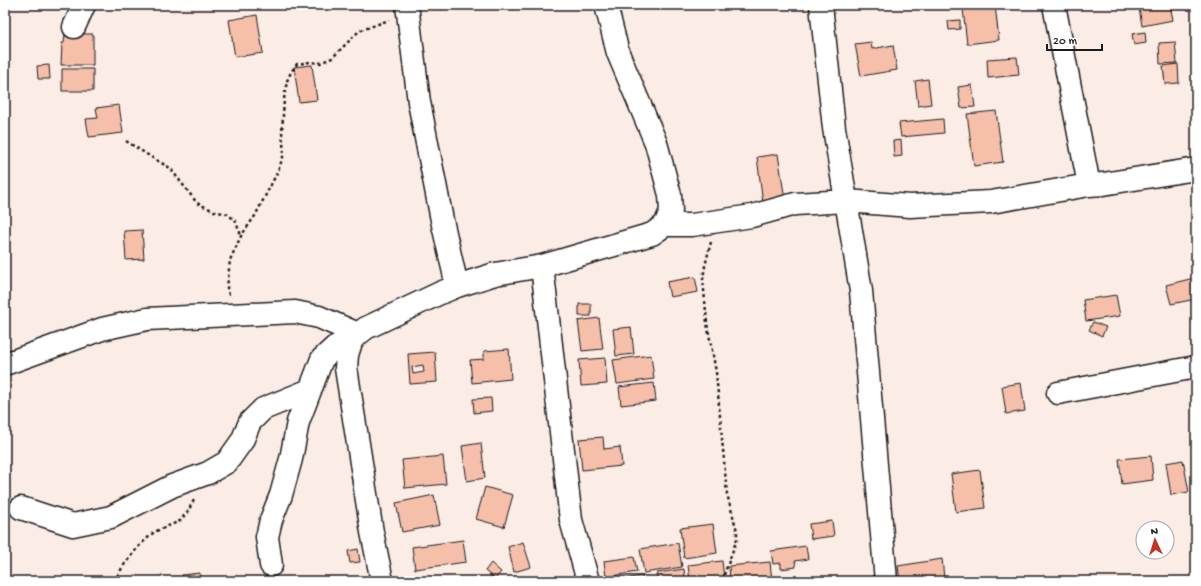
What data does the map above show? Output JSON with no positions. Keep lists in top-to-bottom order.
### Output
{
  "scale_bar": "20 m",
  "north": "top"
}
